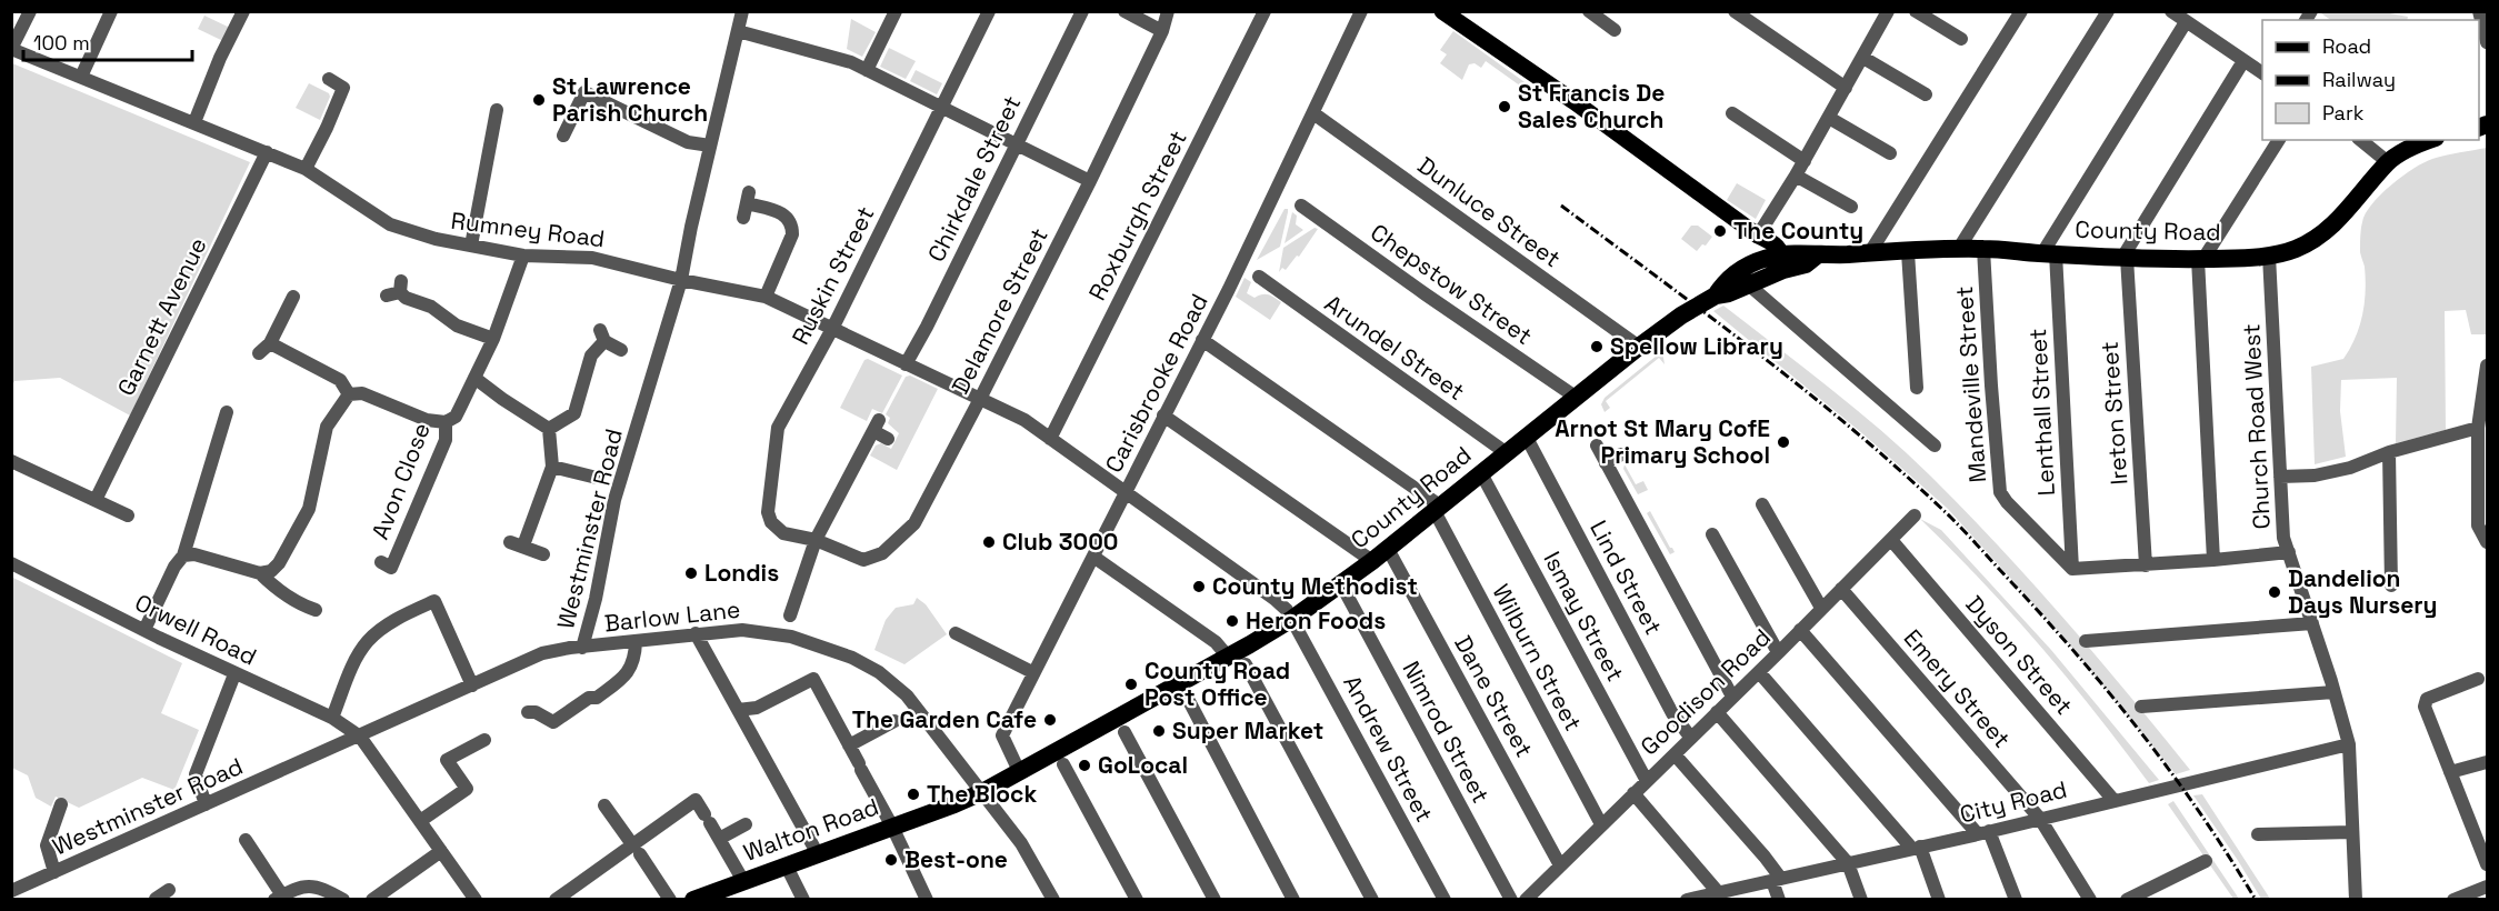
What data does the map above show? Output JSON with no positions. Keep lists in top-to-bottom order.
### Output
{
  "streets": {
    "highway": ["County Road", "Walton Road"],
    "street": [
      "Chirkdale Street",
      "Dunluce Street",
      "Roxburgh Street",
      "Rumney Road",
      "Ruskin Street",
      "Chepstow Street",
      "Delamore Street",
      "Garnett Avenue",
      "Arundel Street",
      "Carisbrooke Road",
      "Mandeville Street",
      "Lenthall Street",
      "Ireton Street",
      "Church Road West",
      "Avon Close",
      "Westminster Road",
      "Lind Street",
      "Barlow Lane",
      "Ismay Street",
      "Orwell Road",
      "Dyson Street",
      "Wilburn Street",
      "Emery Street",
      "Goodison Road",
      "Dane Street",
      "Nimrod Street",
      "Andrew Street",
      "City Road"
    ]
  },
  "crossings": [
    ["Chirkdale Street", "Rumney Road"],
    ["Dunluce Street", "County Road"],
    ["Dunluce Street", "Carisbrooke Road"],
    ["Roxburgh Street", "Andrew Street"],
    ["Rumney Road", "Ruskin Street"],
    ["Rumney Road", "Delamore Street"],
    ["Rumney Road", "Garnett Avenue"],
    ["Rumney Road", "Avon Close"],
    ["Rumney Road", "Westminster Road"],
    ["Rumney Road", "Andrew Street"],
    ["County Road", "Chepstow Street"],
    ["County Road", "Arundel Street"],
    ["County Road", "Carisbrooke Road"],
    ["County Road", "Mandeville Street"],
    ["County Road", "Lenthall Street"],
    ["County Road", "Ireton Street"],
    ["County Road", "Church Road West"],
    ["County Road", "Lind Street"],
    ["County Road", "Barlow Lane"],
    ["County Road", "Ismay Street"],
    ["County Road", "Wilburn Street"],
    ["County Road", "Dane Street"],
    ["County Road", "Nimrod Street"],
    ["County Road", "Andrew Street"],
    ["County Road", "Walton Road"],
    ["Ruskin Street", "Delamore Street"],
    ["Delamore Street", "Andrew Street"],
    ["Carisbrooke Road", "Andrew Street"],
    ["Mandeville Street", "Lenthall Street"],
    ["Church Road West", "City Road"],
    ["Westminster Road", "Barlow Lane"],
    ["Westminster Road", "Orwell Road"],
    ["Lind Street", "Goodison Road"],
    ["Barlow Lane", "Walton Road"],
    ["Ismay Street", "Goodison Road"],
    ["Dyson Street", "Goodison Road"],
    ["Dyson Street", "City Road"],
    ["Wilburn Street", "Goodison Road"],
    ["Emery Street", "Goodison Road"],
    ["Emery Street", "City Road"],
    ["Goodison Road", "Dane Street"]
  ],
  "places": [
    "St Lawrence Parish Church",
    "St Francis De Sales Church",
    "The County",
    "Spellow Library",
    "Arnot St Mary CofE Primary School",
    "Club 3000",
    "Londis",
    "County Methodist",
    "Dandelion Days Nursery",
    "Heron Foods",
    "County Road Post Office",
    "The Garden Cafe",
    "Super Market",
    "GoLocal",
    "The Block",
    "Best-one"
  ],
  "legend": ["Road", "Railway", "Park"],
  "scale_bar": "100 m"
}
